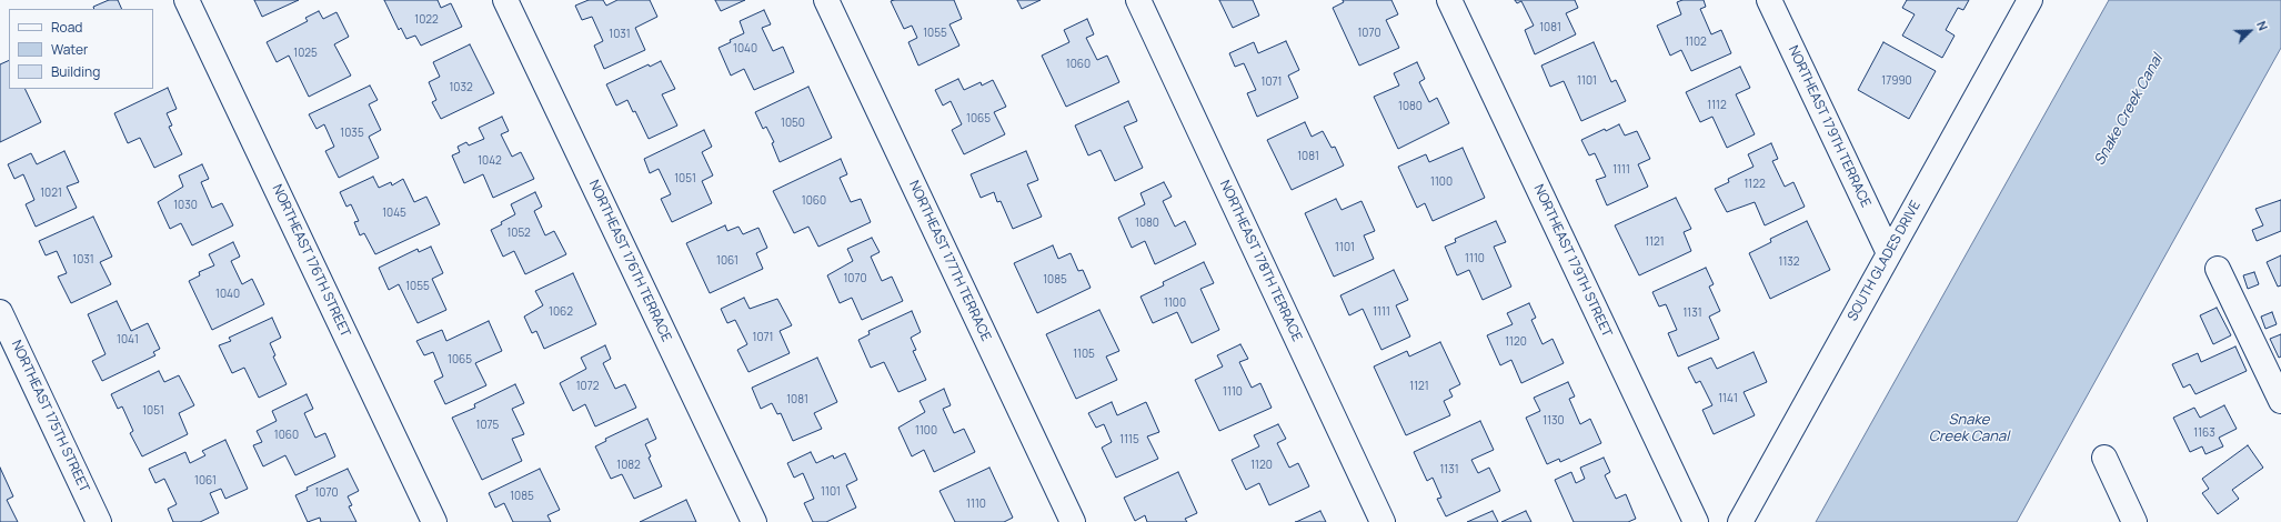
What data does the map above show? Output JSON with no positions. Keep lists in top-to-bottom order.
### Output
{
  "streets": {
    "street": [
      "NORTHEAST 179TH TERRACE",
      "NORTHEAST 176TH STREET",
      "NORTHEAST 176TH TERRACE",
      "NORTHEAST 177TH TERRACE",
      "NORTHEAST 178TH TERRACE",
      "NORTHEAST 179TH STREET",
      "SOUTH GLADES DRIVE",
      "NORTHEAST 175TH STREET"
    ]
  },
  "crossings": [
    ["NORTHEAST 179TH TERRACE", "SOUTH GLADES DRIVE"]
  ],
  "water": ["Snake Creek Canal"],
  "house_numbers": [
    "1022",
    "1081",
    "1055",
    "1070",
    "1031",
    "1102",
    "1040",
    "1025",
    "1060",
    "1101",
    "17990",
    "1071",
    "1032",
    "1112",
    "1080",
    "1065",
    "1050",
    "1035",
    "1081",
    "1042",
    "1111",
    "1051",
    "1100",
    "1122",
    "1021",
    "1060",
    "1030",
    "1045",
    "1080",
    "1052",
    "1121",
    "1101",
    "1110",
    "1031",
    "1061",
    "1132",
    "1070",
    "1085",
    "1055",
    "1040",
    "1100",
    "1062",
    "1111",
    "1131",
    "1071",
    "1041",
    "1120",
    "1105",
    "1065",
    "1072",
    "1121",
    "1110",
    "1141",
    "1081",
    "1051",
    "1130",
    "1075",
    "1100",
    "1163",
    "1060",
    "1115",
    "1082",
    "1120",
    "1131",
    "1061",
    "1101",
    "1070",
    "1085",
    "1110"
  ],
  "legend": ["Road", "Water", "Building"],
  "north": "top right"
}
